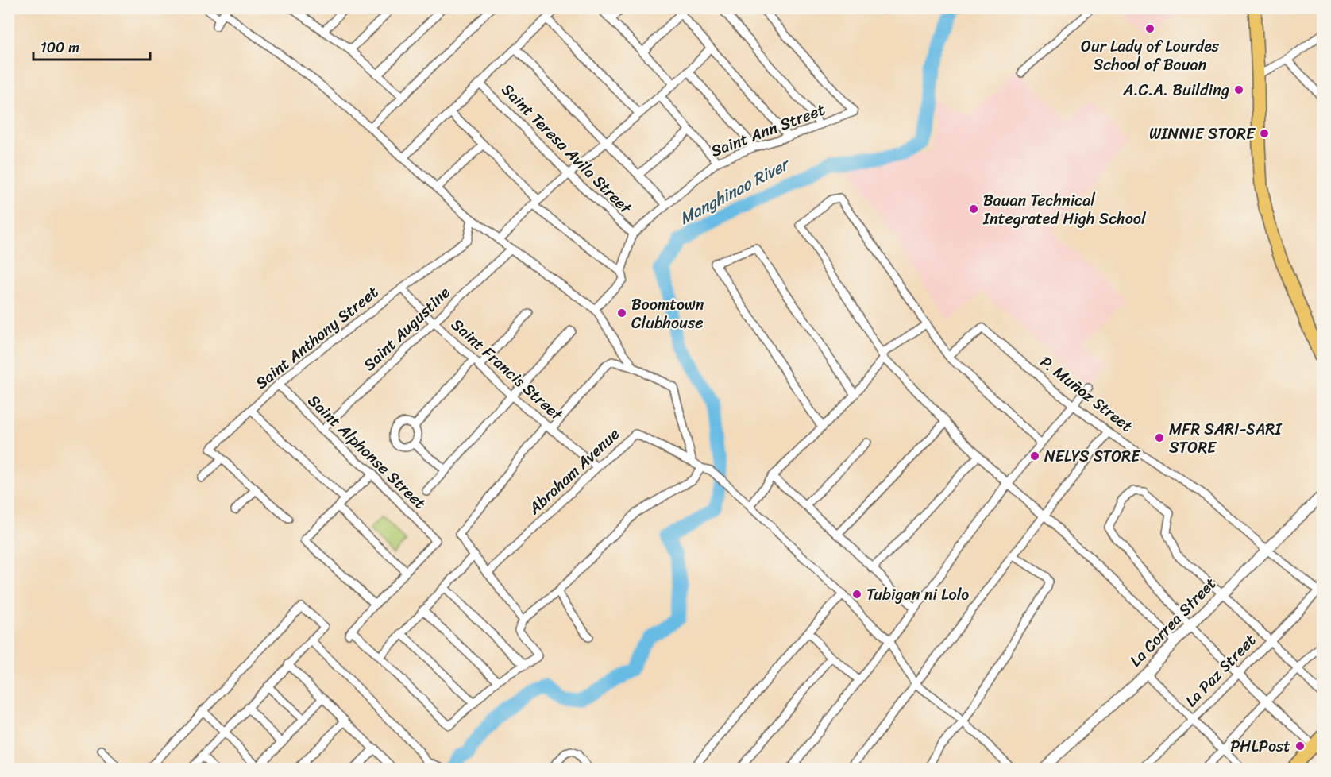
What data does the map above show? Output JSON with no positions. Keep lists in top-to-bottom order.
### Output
{
  "streets": {
    "street": [
      "Saint Ann Street",
      "Saint Teresa Avila Street",
      "Saint Augustine",
      "Saint Anthony Street",
      "Saint Francis Street",
      "P. Muñoz Street",
      "Saint Alphonse Street",
      "Abraham Avenue",
      "La Correa Street",
      "La Paz Street"
    ]
  },
  "crossings": [
    ["Saint Ann Street", "Saint Teresa Avila Street"],
    ["Saint Augustine", "Saint Francis Street"],
    ["Saint Augustine", "Saint Alphonse Street"],
    ["Saint Anthony Street", "Saint Francis Street"],
    ["Saint Anthony Street", "Saint Alphonse Street"],
    ["Saint Francis Street", "Abraham Avenue"],
    ["P. Muñoz Street", "La Correa Street"],
    ["P. Muñoz Street", "La Paz Street"]
  ],
  "water": ["Manghinao River"],
  "places": [
    "Our Lady of Lourdes School of Bauan",
    "A.C.A. Building",
    "WINNIE STORE",
    "Bauan Technical Integrated High School",
    "Boomtown Clubhouse",
    "MFR SARI-SARI STORE",
    "NELYS STORE",
    "Tubigan ni Lolo",
    "PHLPost"
  ],
  "scale_bar": "100 m"
}
